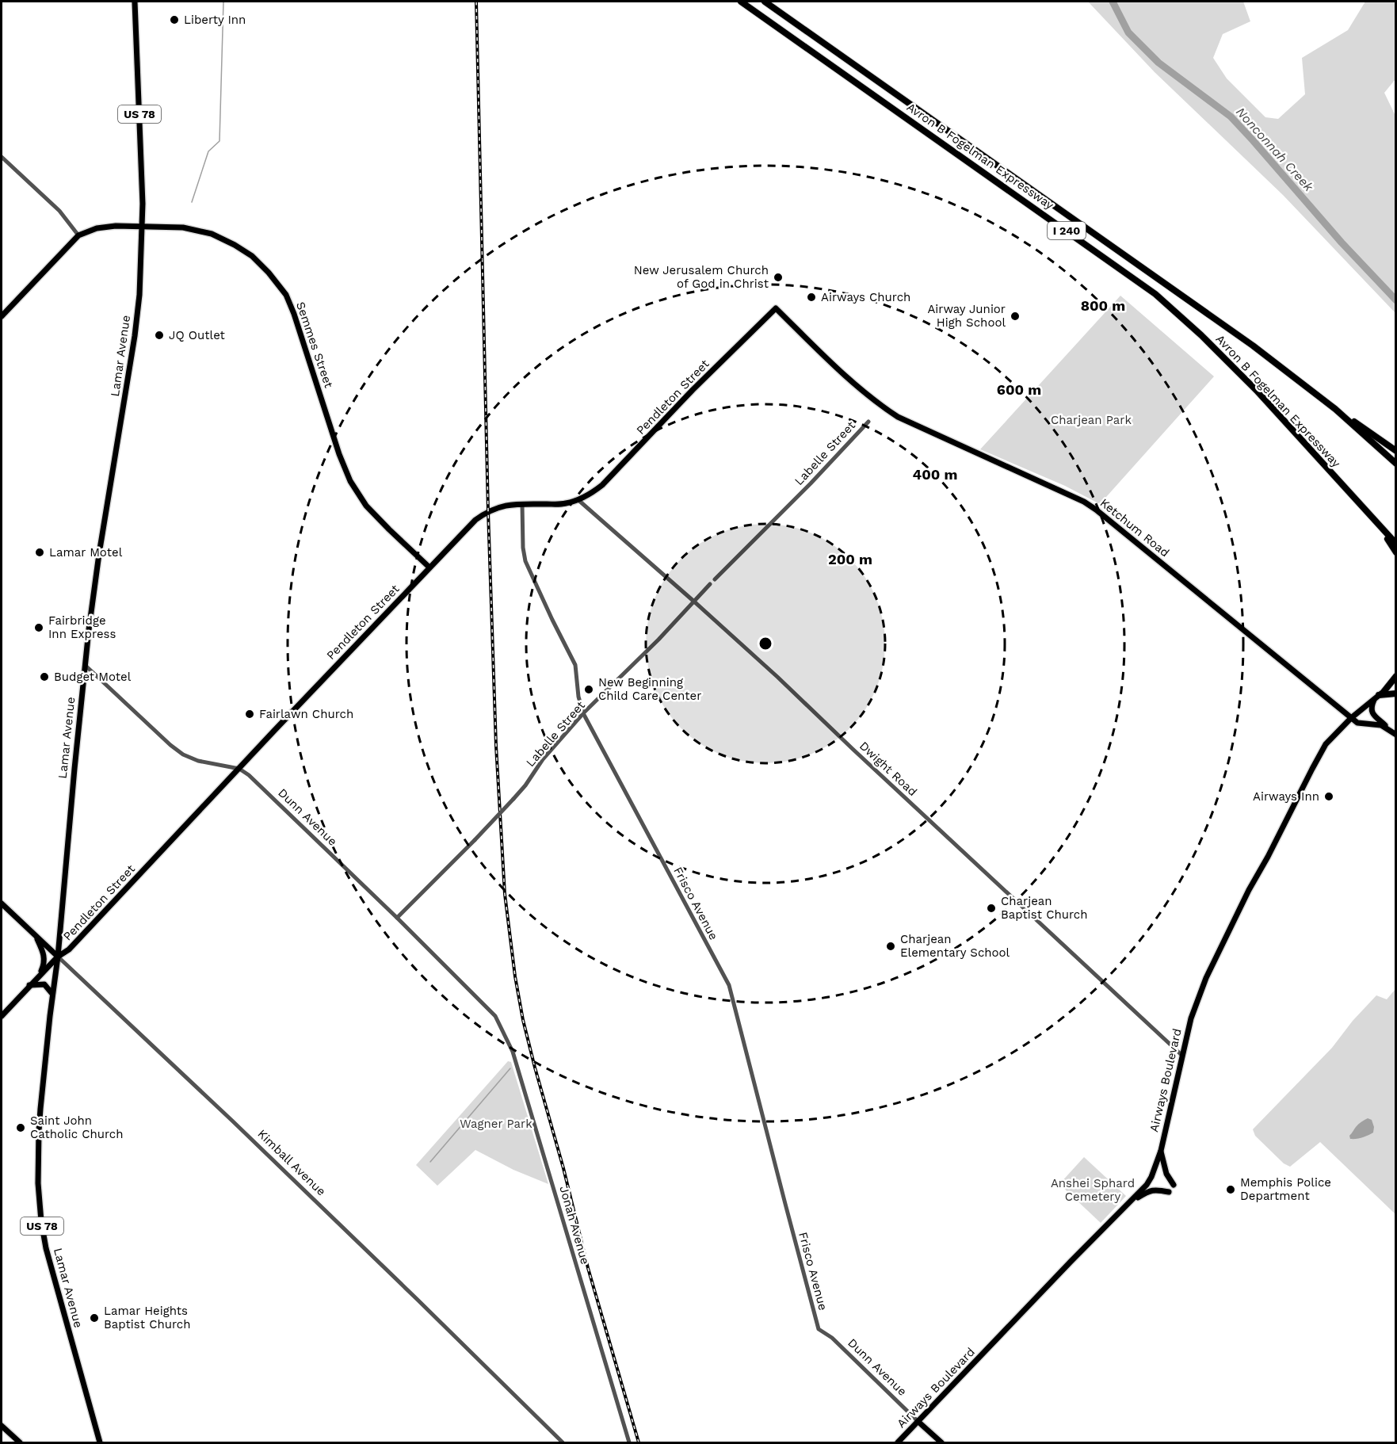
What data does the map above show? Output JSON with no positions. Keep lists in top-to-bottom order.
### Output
{
  "streets": {
    "highway": ["Avron B Fogelman Expressway", "I 240"],
    "main road": [
      "US 78",
      "Semmes Street",
      "Lamar Avenue",
      "Pendleton Street",
      "Ketchum Road",
      "Dunn Avenue",
      "Airways Boulevard",
      "Kimball Avenue"
    ],
    "street": [
      "Labelle Street",
      "Dwight Road",
      "Frisco Avenue",
      "Jonah Avenue"
    ]
  },
  "crossings": [
    ["Semmes Street", "Lamar Avenue"],
    ["Semmes Street", "Pendleton Street"],
    ["Lamar Avenue", "Pendleton Street"],
    ["Lamar Avenue", "Dunn Avenue"],
    ["Lamar Avenue", "Kimball Avenue"],
    ["Pendleton Street", "Ketchum Road"],
    ["Pendleton Street", "Dwight Road"],
    ["Pendleton Street", "Dunn Avenue"],
    ["Pendleton Street", "Frisco Avenue"],
    ["Pendleton Street", "Kimball Avenue"],
    ["Labelle Street", "Dwight Road"],
    ["Labelle Street", "Dunn Avenue"],
    ["Labelle Street", "Frisco Avenue"],
    ["Ketchum Road", "Airways Boulevard"],
    ["Dwight Road", "Airways Boulevard"],
    ["Dunn Avenue", "Frisco Avenue"],
    ["Dunn Avenue", "Airways Boulevard"],
    ["Dunn Avenue", "Jonah Avenue"]
  ],
  "water": ["Nonconnah Creek"],
  "parks": ["Charjean Park", "Wagner Park", "Anshei Sphard Cemetery"],
  "places": [
    "Liberty Inn",
    "New Jerusalem Church of God in Christ",
    "Airways Church",
    "Airway Junior High School",
    "JQ Outlet",
    "Lamar Motel",
    "Fairbridge Inn Express",
    "Budget Motel",
    "New Beginning Child Care Center",
    "Fairlawn Church",
    "Airways Inn",
    "Charjean Baptist Church",
    "Charjean Elementary School",
    "Saint John Catholic Church",
    "Memphis Police Department",
    "Lamar Heights Baptist Church"
  ],
  "rings": [
    "800 m",
    "600 m",
    "400 m",
    "200 m"
  ]
}
